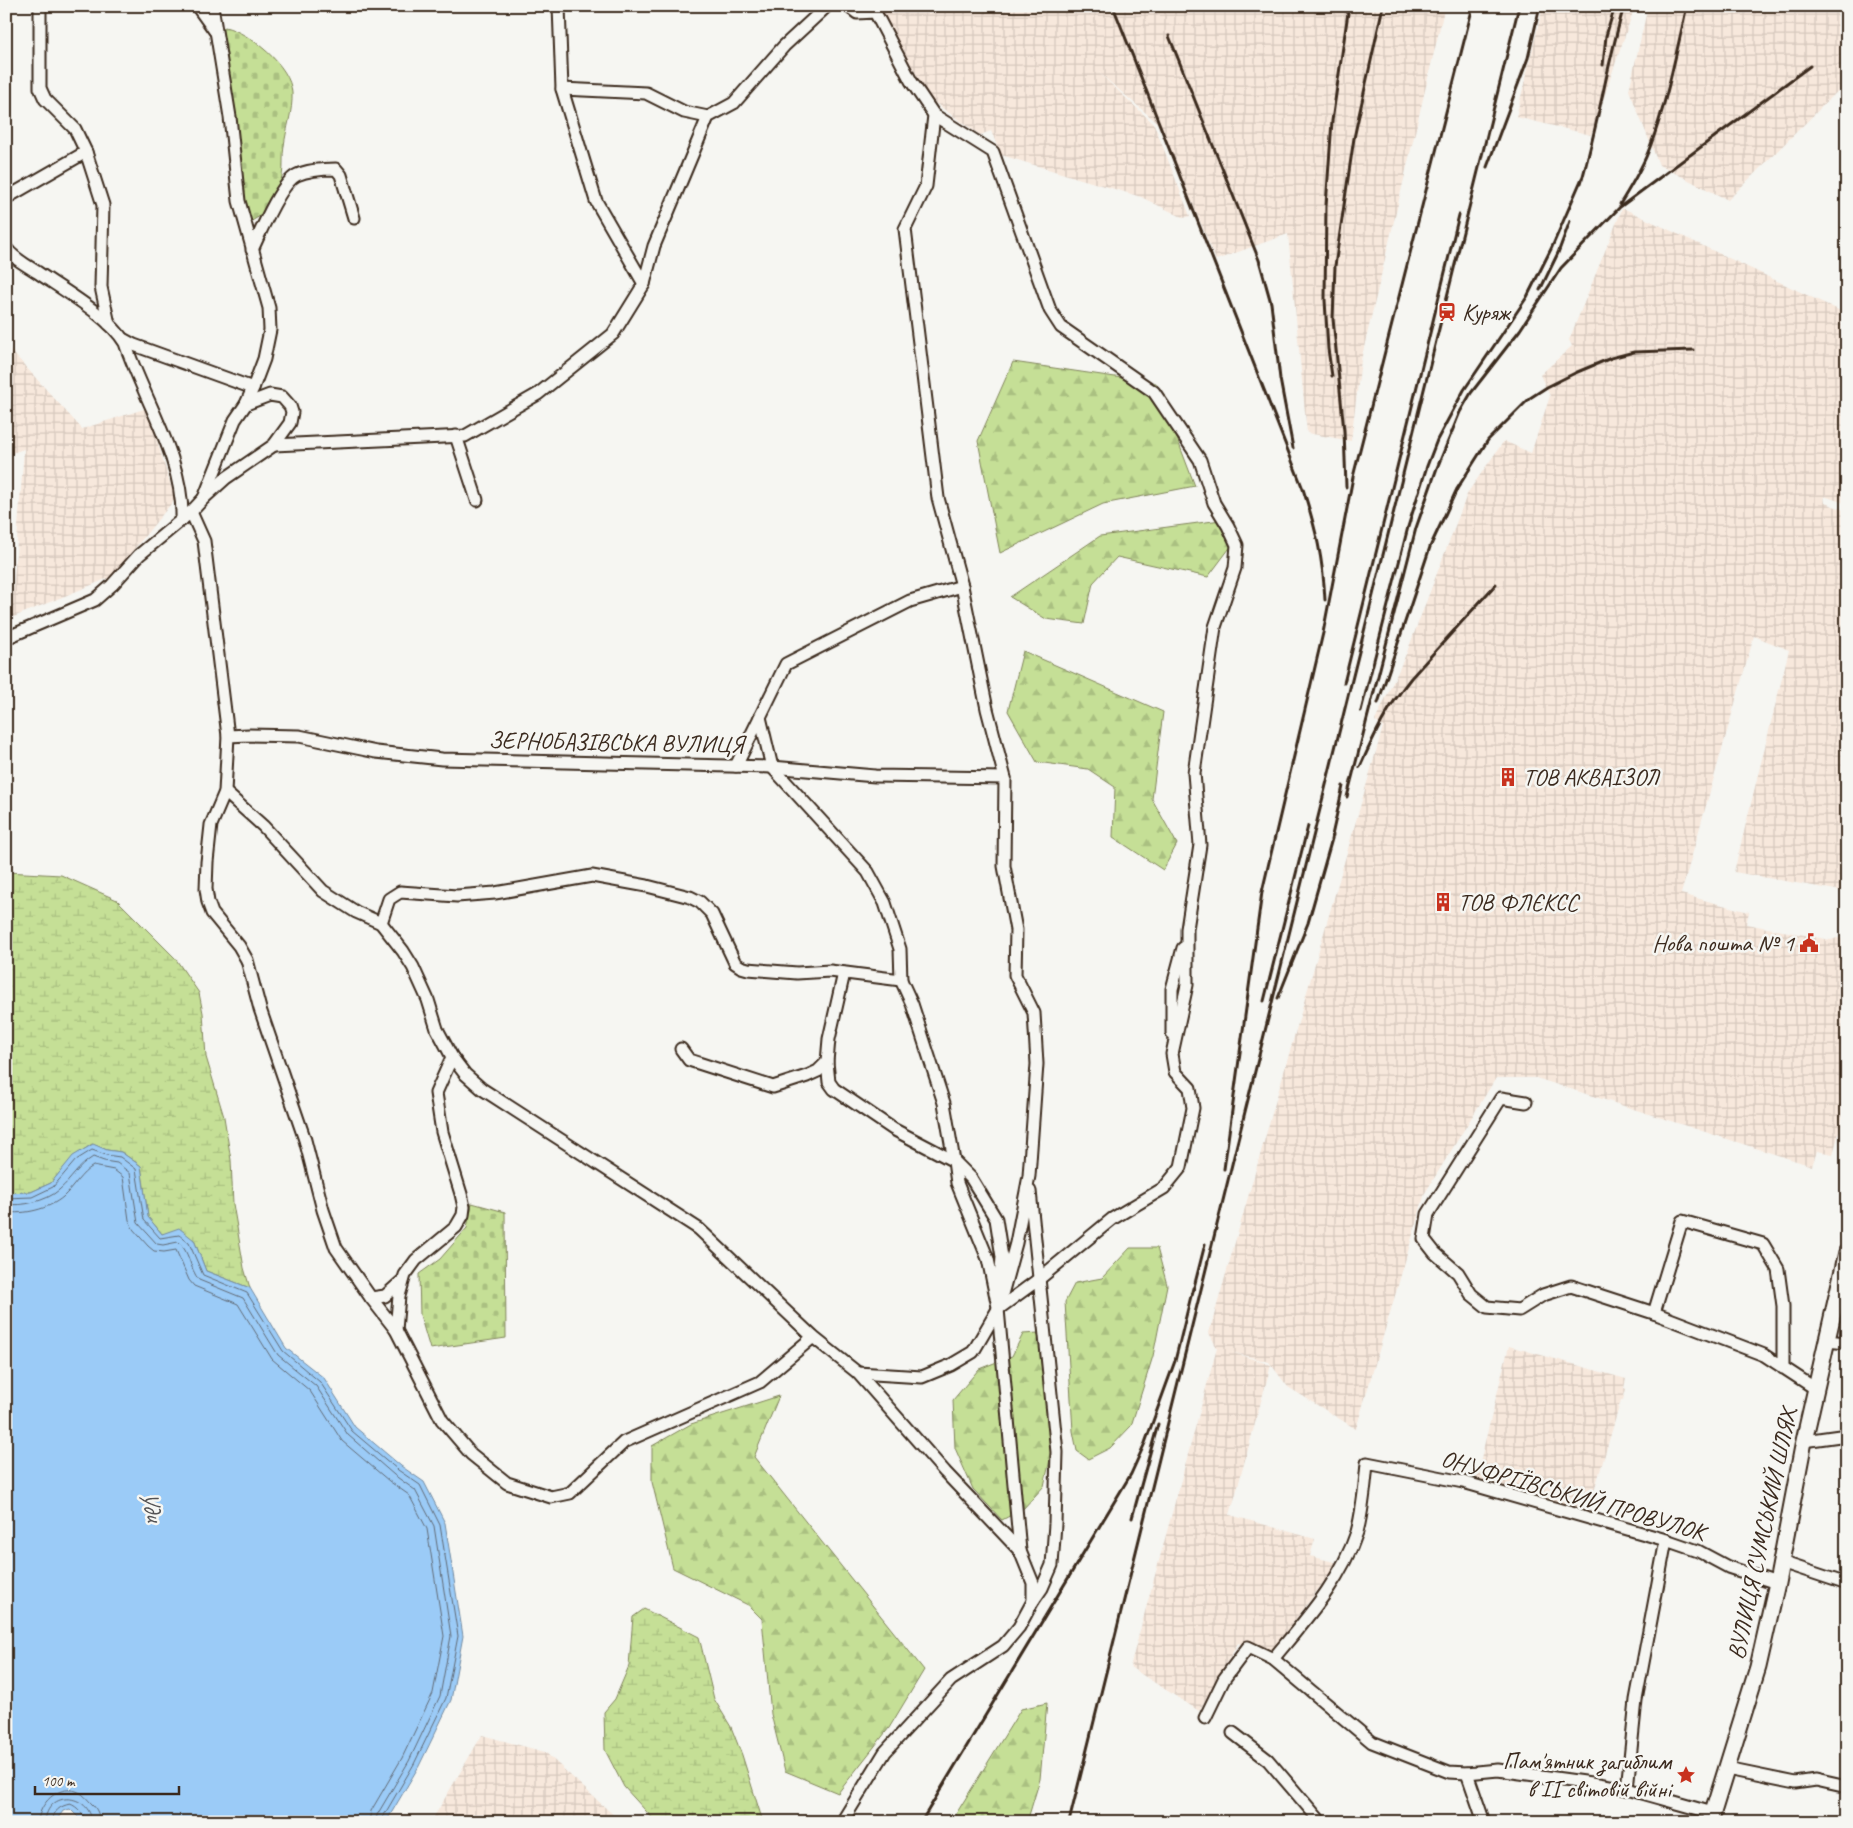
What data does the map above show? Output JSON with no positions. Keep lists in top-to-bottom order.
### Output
{
  "streets": {
    "main road": ["ВУЛИЦЯ СУМСЬКИЙ ШЛЯХ"],
    "street": ["ЗЕРНОБАЗІВСЬКА ВУЛИЦЯ", "ОНУФРІЇВСЬКИЙ ПРОВУЛОК"]
  },
  "crossings": [
    ["ОНУФРІЇВСЬКИЙ ПРОВУЛОК", "ВУЛИЦЯ СУМСЬКИЙ ШЛЯХ"]
  ],
  "water": ["Уди"],
  "places": {
    "station": ["Куряж"],
    "building": ["ТОВ АКВАІЗОЛ", "ТОВ ФЛЄКСС"],
    "public building": ["Нова пошта № 1"],
    "place": ["Пам'ятник загиблим в II світовій війні"]
  },
  "scale_bar": "100 m"
}
